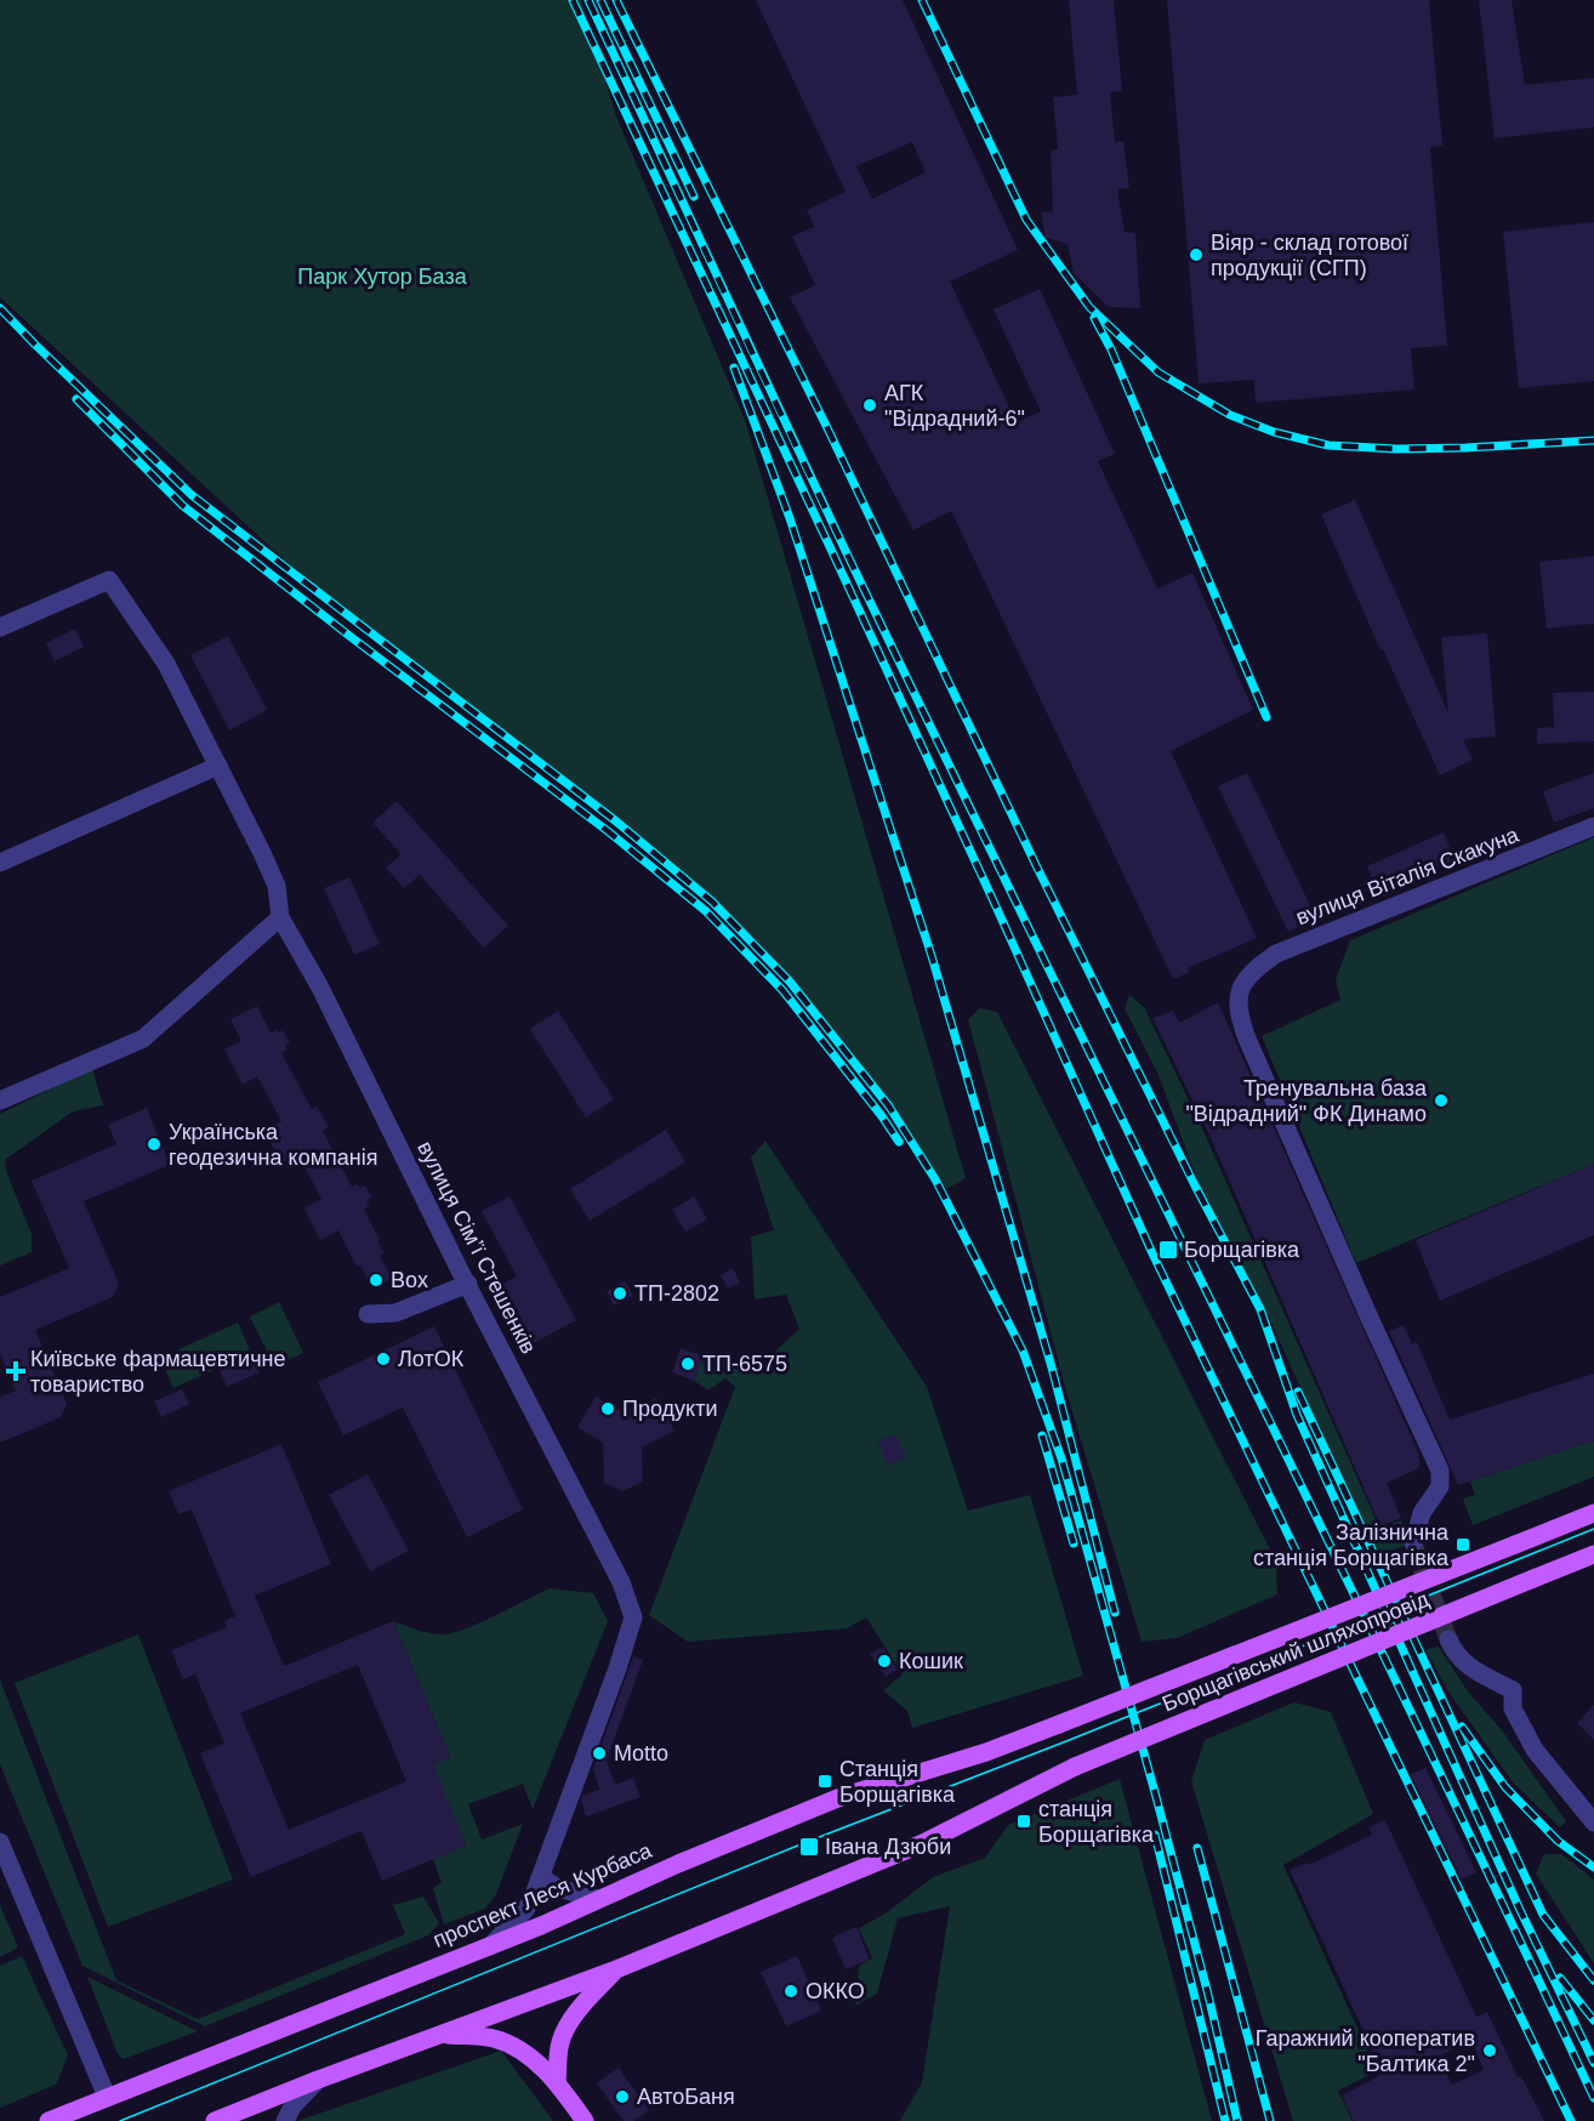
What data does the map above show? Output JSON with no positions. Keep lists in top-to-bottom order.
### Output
{
  "streets": {
    "main road": ["Борщагівський шляхопровід", "проспект Леся Курбаса"],
    "street": ["вулиця Віталія Скакуна", "вулиця Сімʼї Стешенків"]
  },
  "crossings": [
    ["вулиця Сімʼї Стешенків", "проспект Леся Курбаса"],
    ["Борщагівський шляхопровід", "проспект Леся Курбаса"]
  ],
  "parks": ["Парк Хутор База"],
  "places": {
    "other": [
      "Віяр - склад готової продукції (СГП)",
      "АГК \"Відрадний-6\"",
      "Тренувальна база \"Відрадний\" ФК Динамо",
      "Українська геодезична компанія",
      "Box",
      "ТП-2802",
      "ЛотОК",
      "ТП-6575",
      "Продукти",
      "Кошик",
      "Motto",
      "ОККО",
      "Гаражний кооператив \"Балтика 2\"",
      "АвтоБаня"
    ],
    "transit": [
      "Борщагівка",
      "Залізнична станція Борщагівка",
      "Станція Борщагівка",
      "станція Борщагівка",
      "Івана Дзюби"
    ],
    "health": ["Київське фармацевтичне товариство"]
  }
}
